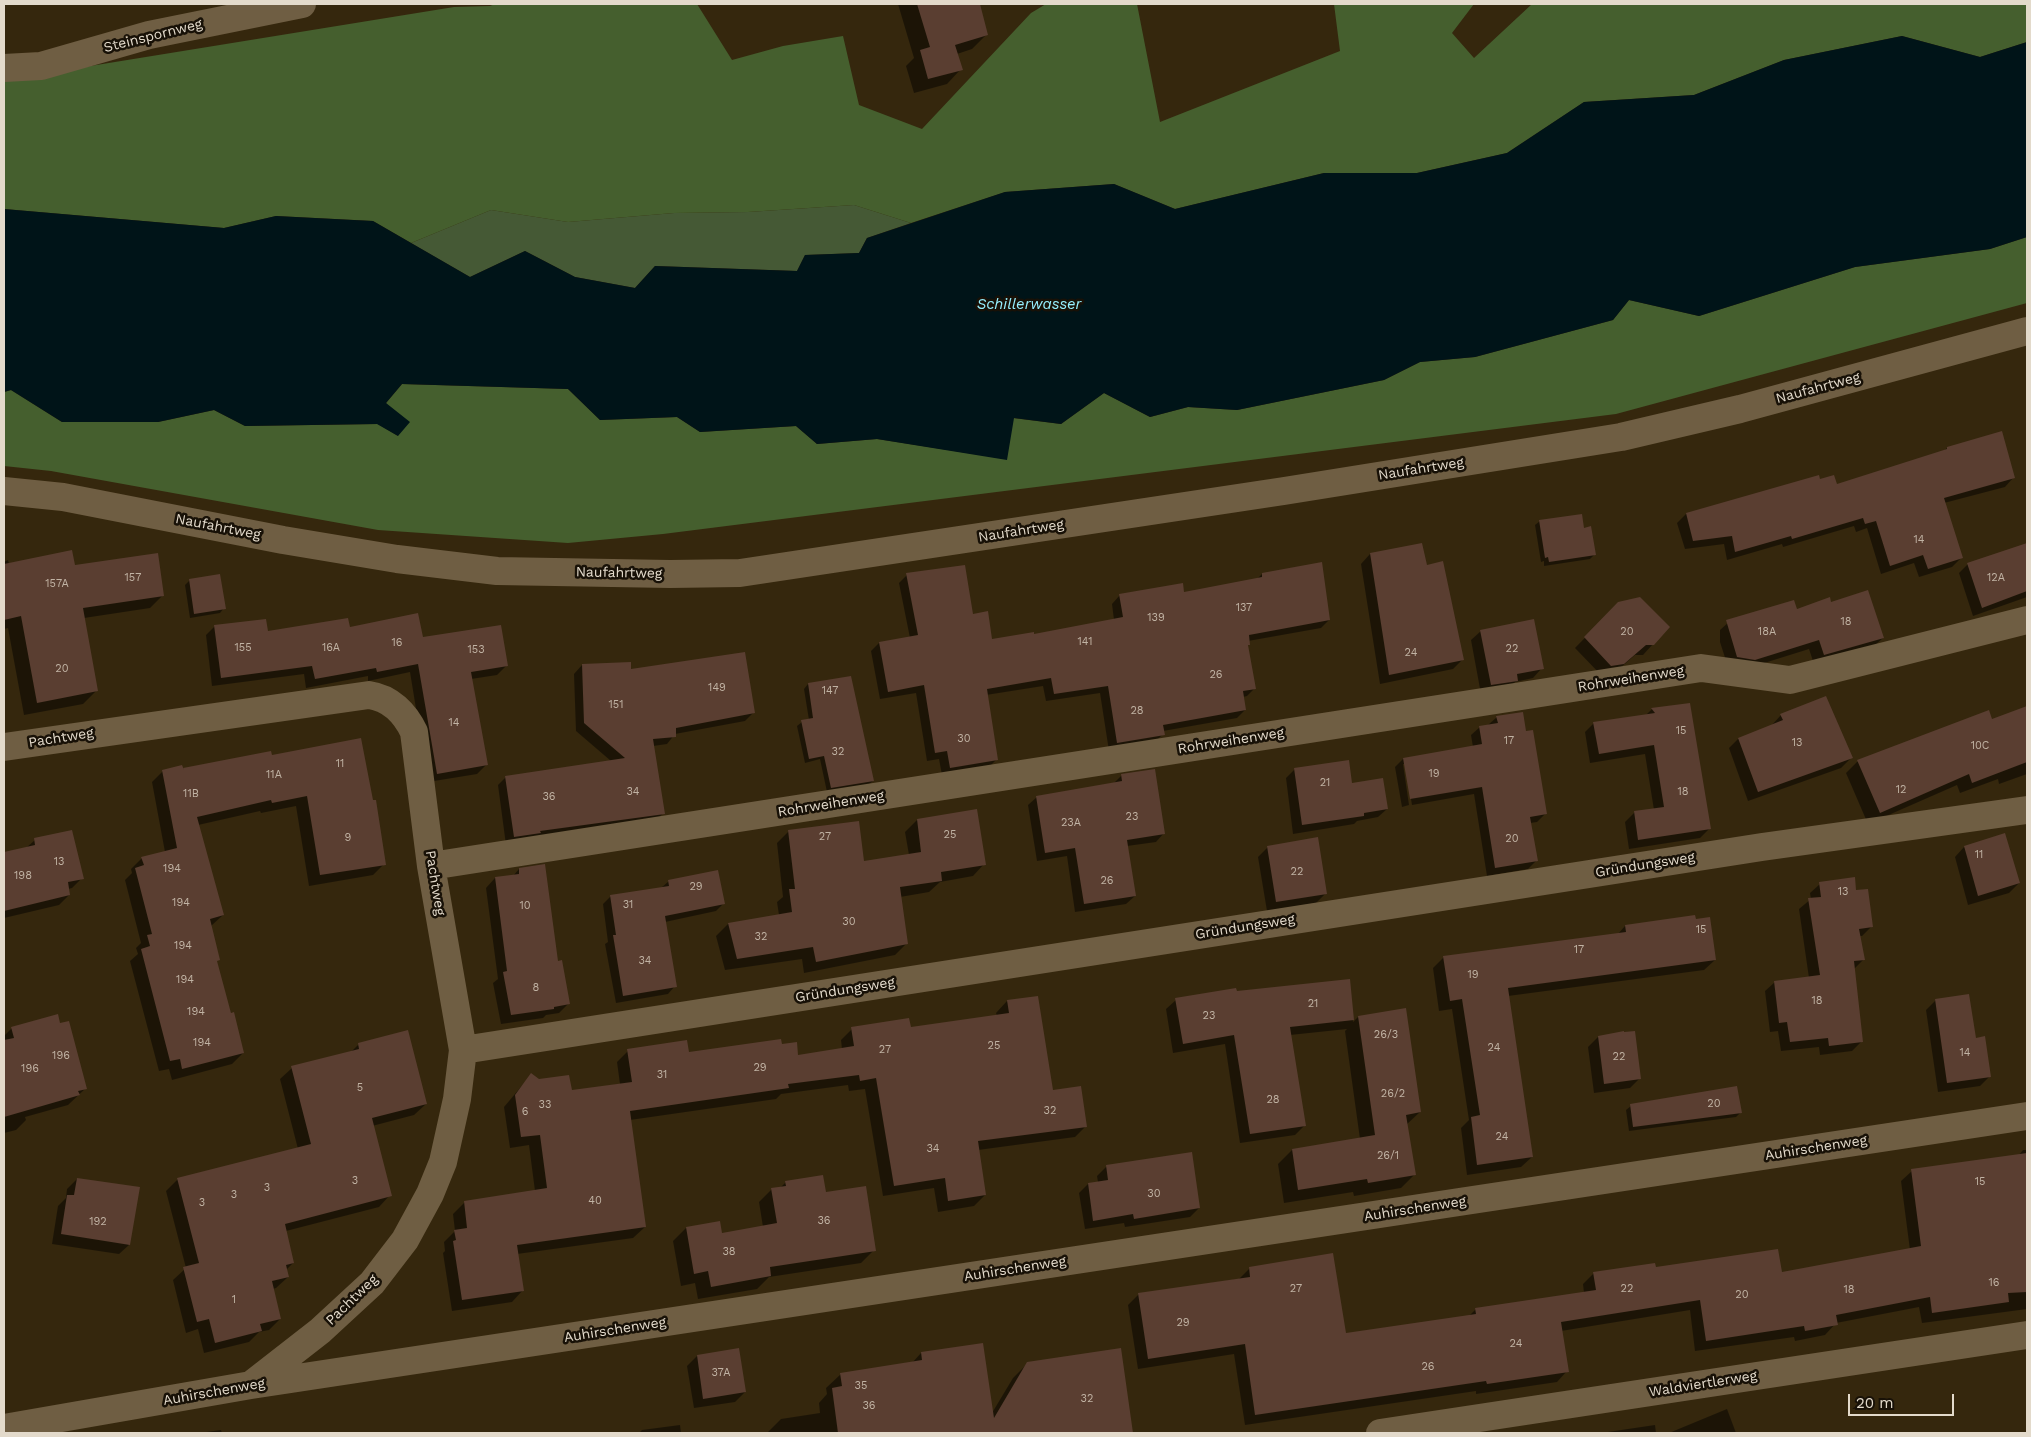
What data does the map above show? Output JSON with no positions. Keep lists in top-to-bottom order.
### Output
{
  "streets": {
    "street": [
      "Steinspornweg",
      "Naufahrtweg",
      "Rohrweihenweg",
      "Pachtweg",
      "Gründungsweg",
      "Auhirschenweg",
      "Waldviertlerweg"
    ]
  },
  "crossings": [
    ["Rohrweihenweg", "Pachtweg"],
    ["Pachtweg", "Gründungsweg"],
    ["Pachtweg", "Auhirschenweg"]
  ],
  "water": ["Schillerwasser"],
  "house_numbers": [
    "14",
    "157",
    "12A",
    "157A",
    "137",
    "139",
    "18",
    "20",
    "18A",
    "141",
    "16",
    "155",
    "16A",
    "22",
    "153",
    "24",
    "20",
    "26",
    "149",
    "147",
    "151",
    "28",
    "14",
    "15",
    "30",
    "17",
    "13",
    "10C",
    "32",
    "11",
    "19",
    "11A",
    "21",
    "12",
    "34",
    "18",
    "11B",
    "36",
    "23",
    "23A",
    "25",
    "27",
    "9",
    "20",
    "11",
    "13",
    "194",
    "22",
    "198",
    "26",
    "29",
    "13",
    "194",
    "31",
    "10",
    "30",
    "15",
    "32",
    "194",
    "17",
    "34",
    "19",
    "194",
    "8",
    "18",
    "21",
    "194",
    "23",
    "26/3",
    "194",
    "25",
    "24",
    "27",
    "14",
    "196",
    "22",
    "29",
    "196",
    "31",
    "5",
    "26/2",
    "28",
    "20",
    "33",
    "32",
    "6",
    "24",
    "34",
    "26/1",
    "3",
    "15",
    "3",
    "30",
    "3",
    "40",
    "3",
    "36",
    "192",
    "38",
    "16",
    "27",
    "22",
    "18",
    "20",
    "1",
    "29",
    "24",
    "26",
    "37A",
    "35",
    "32",
    "36"
  ],
  "scale_bar": "20 m"
}
